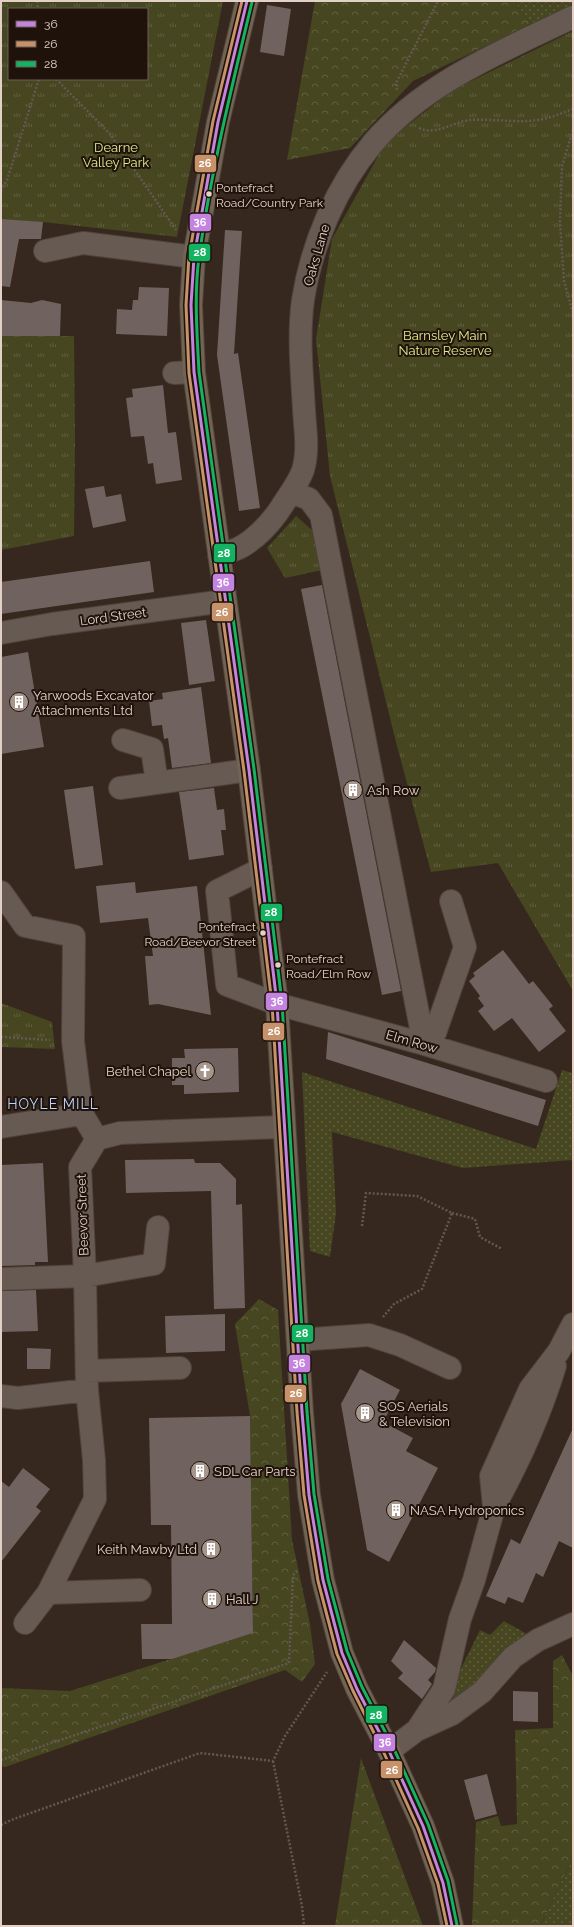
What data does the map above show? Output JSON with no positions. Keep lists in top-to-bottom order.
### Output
{
  "streets": {
    "street": [
      "Oaks Lane",
      "Lord Street",
      "Elm Row",
      "Beevor Street"
    ]
  },
  "districts": ["HOYLE MILL"],
  "parks": ["Dearne Valley Park", "Barnsley Main Nature Reserve"],
  "places": {
    "other": ["Pontefract Road/Country Park", "Pontefract Road/Beevor Street", "Pontefract Road/Elm Row"],
    "building": [
      "Yarwoods Excavator Attachments Ltd",
      "Ash Row",
      "SOS Aerials & Television",
      "SDL Car Parts",
      "NASA Hydroponics",
      "Keith Mawby Ltd",
      "Hall J"
    ],
    "church": ["Bethel Chapel"]
  },
  "lines": ["transit line 36", "transit line 26", "transit line 28"],
  "legend": ["36", "26", "28"]
}
